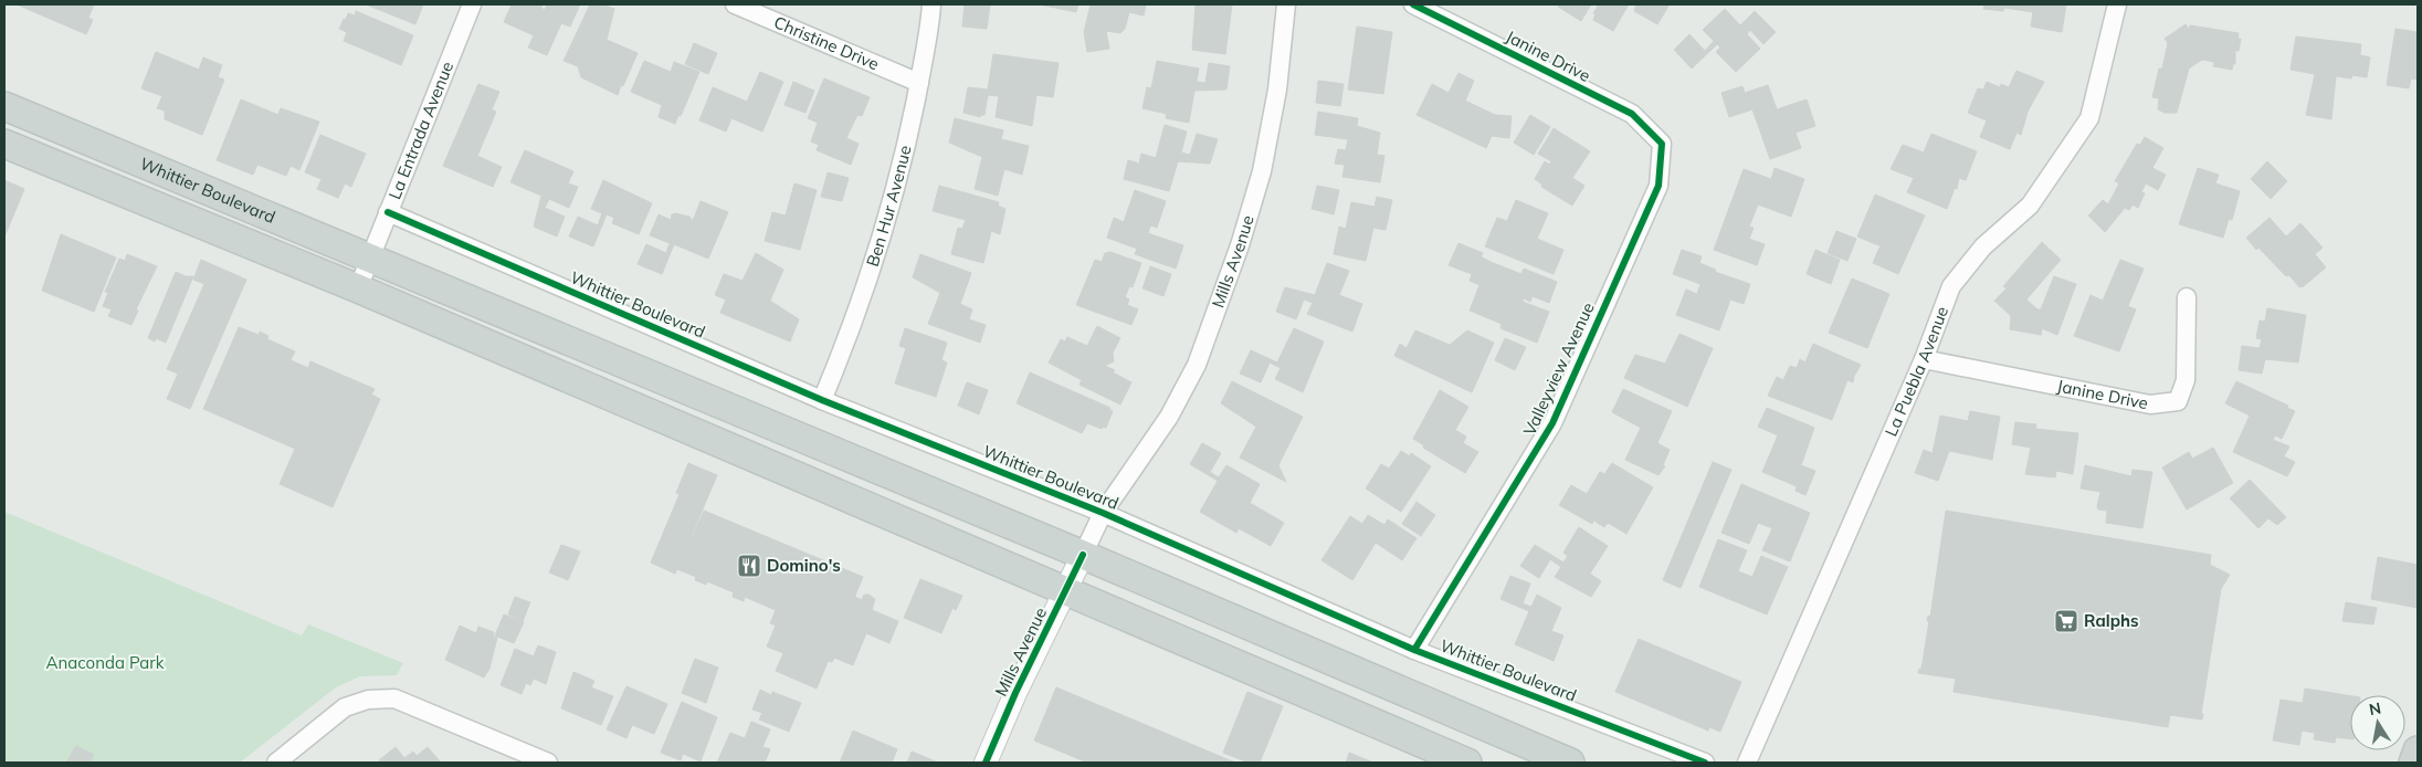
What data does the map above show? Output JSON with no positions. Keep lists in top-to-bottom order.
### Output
{
  "streets": {
    "main road": ["Whittier Boulevard"],
    "street": [
      "Christine Drive",
      "Janine Drive",
      "La Entrada Avenue",
      "Ben Hur Avenue",
      "Mills Avenue",
      "Valleyview Avenue",
      "La Puebla Avenue"
    ]
  },
  "crossings": [
    ["Christine Drive", "Ben Hur Avenue"],
    ["Janine Drive", "Valleyview Avenue"],
    ["Janine Drive", "La Puebla Avenue"],
    ["La Entrada Avenue", "Whittier Boulevard"],
    ["Whittier Boulevard", "Ben Hur Avenue"],
    ["Whittier Boulevard", "Mills Avenue"],
    ["Whittier Boulevard", "Valleyview Avenue"]
  ],
  "parks": ["Anaconda Park"],
  "places": {
    "restaurant": ["Domino's"],
    "supermarket": ["Ralphs"]
  },
  "north": "top"
}
